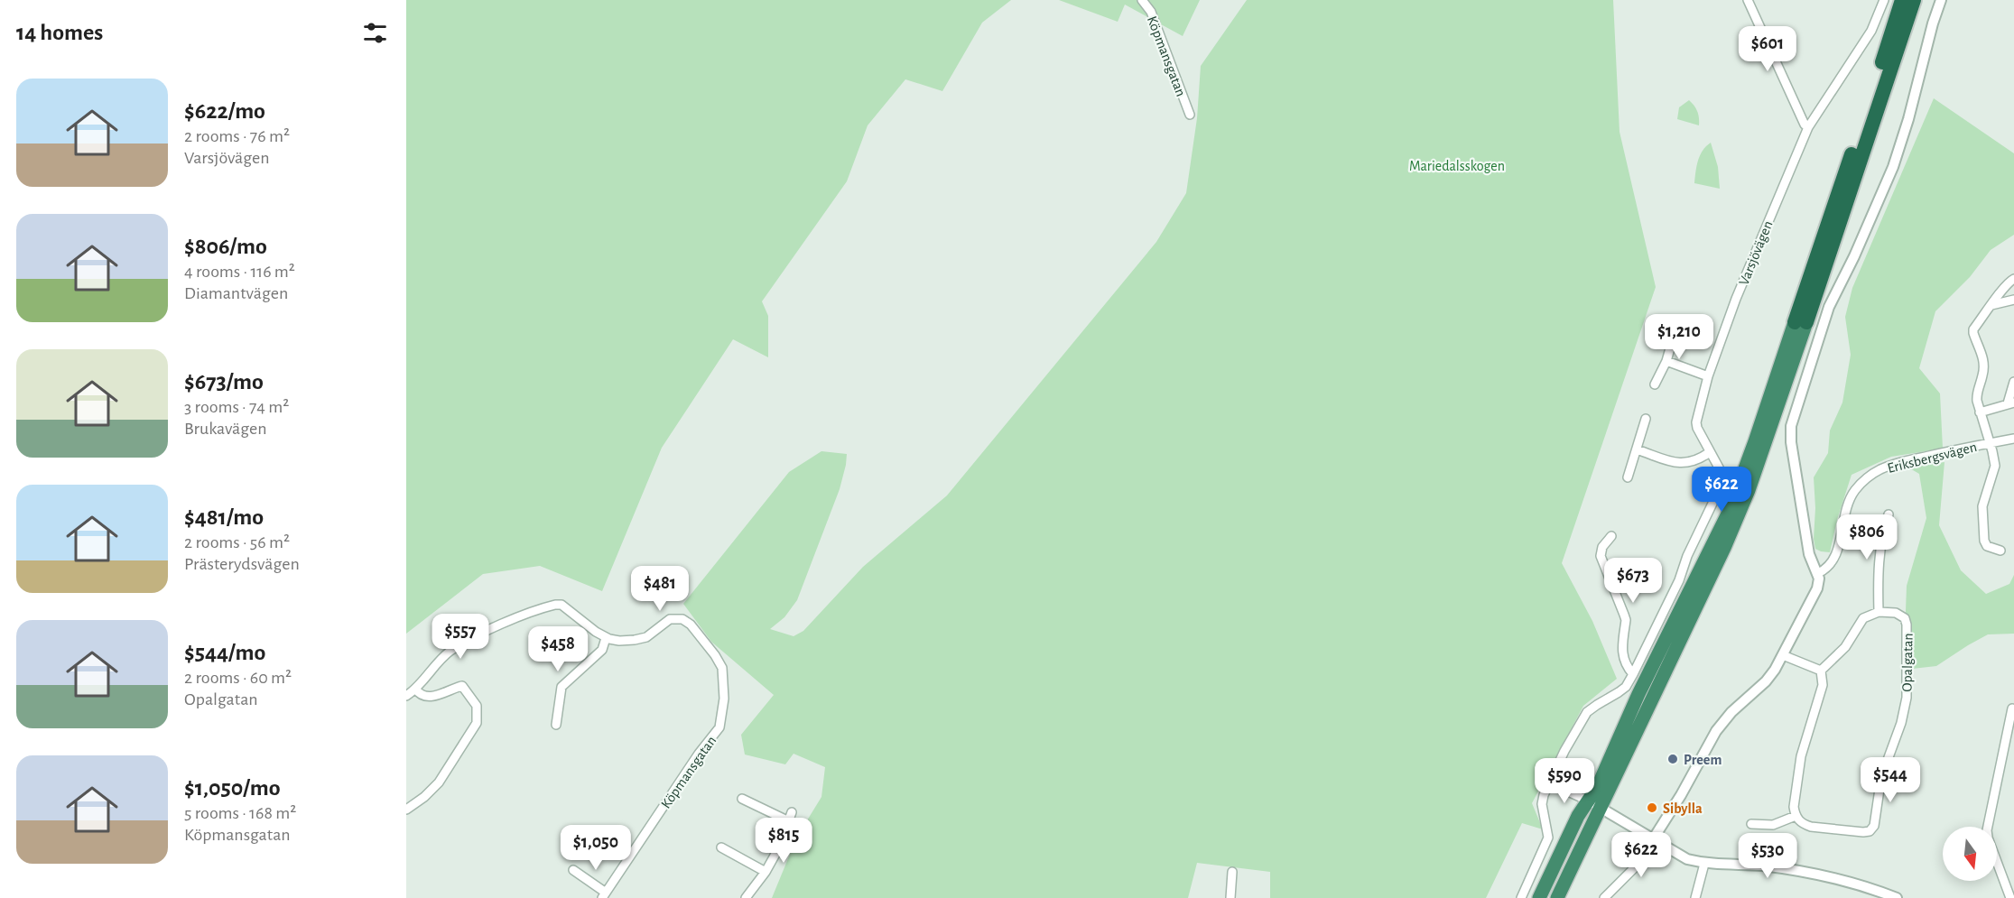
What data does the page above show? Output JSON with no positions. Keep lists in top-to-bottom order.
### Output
{
  "streets": {
    "street": [
      "Köpmansgatan",
      "Varsjövägen",
      "Eriksbergsvägen",
      "Opalgatan"
    ]
  },
  "parks": ["Mariedalsskogen"],
  "places": ["Preem", "Sibylla"],
  "north": "bottom",
  "page": {
    "heading": "14 homes",
    "price": [
      "$601",
      "$1,210",
      "$622",
      "$806",
      "$673",
      "$481",
      "$557",
      "$458",
      "$544",
      "$590",
      "$815",
      "$1,050",
      "$622",
      "$530"
    ],
    "list": [
      {
        "name": "$622/mo",
        "note": "2 rooms · 76 m² · Varsjövägen"
      },
      {
        "name": "$806/mo",
        "note": "4 rooms · 116 m² · Diamantvägen"
      },
      {
        "name": "$673/mo",
        "note": "3 rooms · 74 m² · Brukavägen"
      },
      {
        "name": "$481/mo",
        "note": "2 rooms · 56 m² · Prästerydsvägen"
      },
      {
        "name": "$544/mo",
        "note": "2 rooms · 60 m² · Opalgatan"
      },
      {
        "name": "$1,050/mo",
        "note": "5 rooms · 168 m² · Köpmansgatan"
      }
    ]
  }
}
